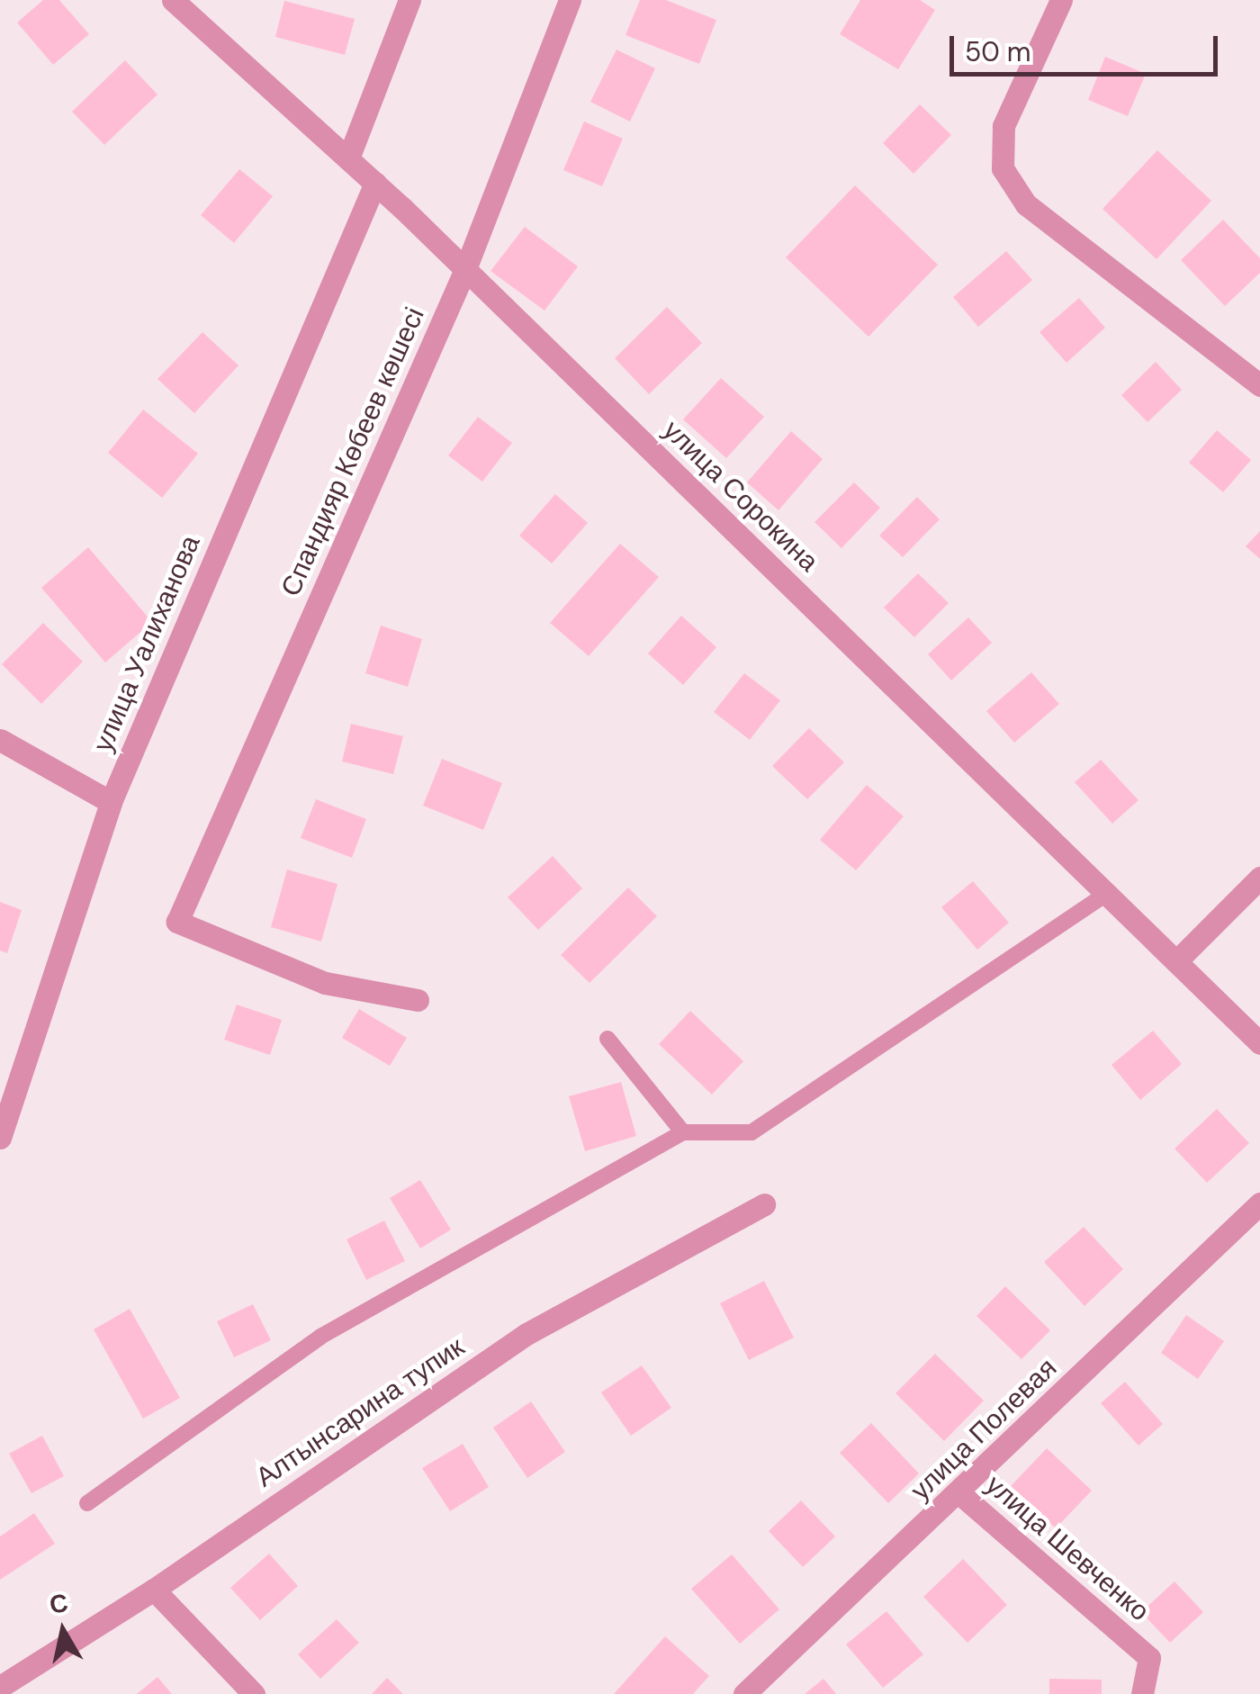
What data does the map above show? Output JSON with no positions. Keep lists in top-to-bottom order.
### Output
{
  "streets": {
    "street": [
      "Спандияр Көбеев көшесі",
      "улица Сорокина",
      "улица Уалиханова",
      "Алтынсарина тупик",
      "улица Полевая",
      "улица Шевченко"
    ]
  },
  "crossings": [
    ["Спандияр Көбеев көшесі", "улица Сорокина"],
    ["улица Сорокина", "улица Уалиханова"],
    ["улица Полевая", "улица Шевченко"]
  ],
  "scale_bar": "50 m",
  "north": "top"
}
